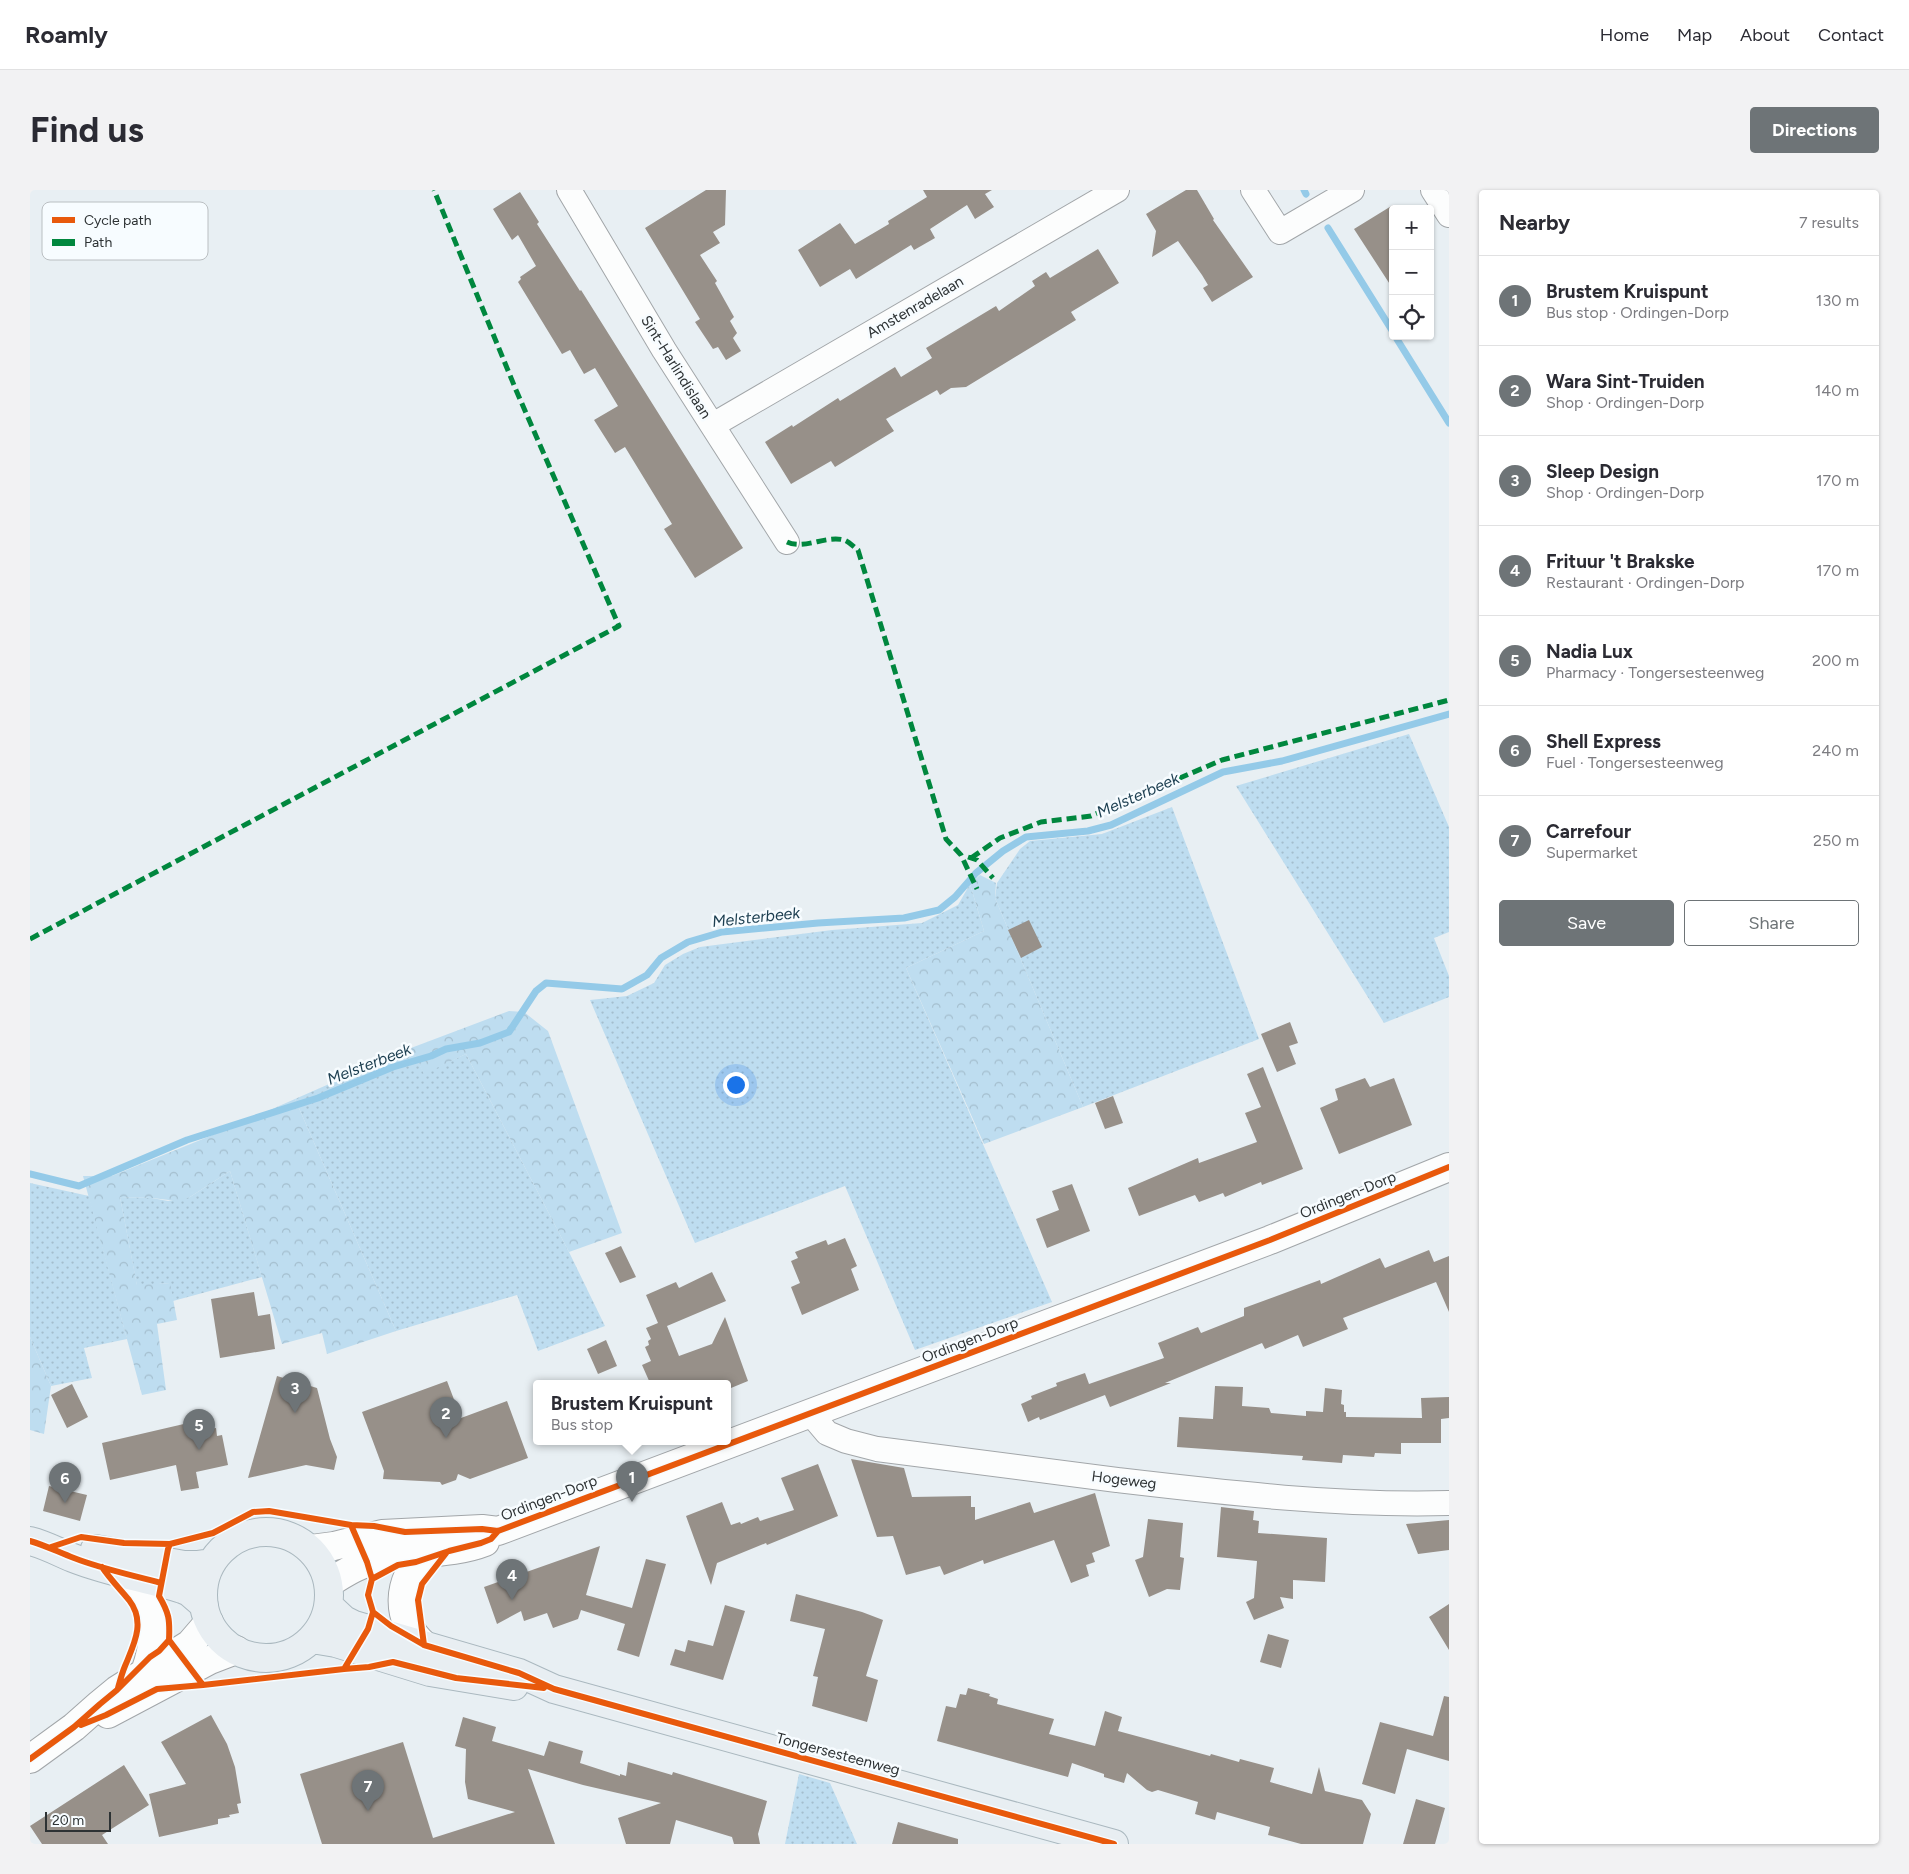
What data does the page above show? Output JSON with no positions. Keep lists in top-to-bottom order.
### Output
{
  "streets": {
    "main road": ["Ordingen-Dorp", "Tongersesteenweg"],
    "street": ["Amstenradelaan", "Sint-Harlindislaan", "Hogeweg"]
  },
  "crossings": [
    ["Amstenradelaan", "Sint-Harlindislaan"],
    ["Ordingen-Dorp", "Hogeweg"],
    ["Ordingen-Dorp", "Tongersesteenweg"]
  ],
  "water": ["Melsterbeek"],
  "legend": ["Cycle path", "Path"],
  "scale_bar": "20 m",
  "page": {
    "header": "Roamly",
    "nav": [
      "Home",
      "Map",
      "About",
      "Contact"
    ],
    "buttons": [
      "Directions",
      ["Save", "Share"]
    ],
    "title": "Find us",
    "heading": ["Nearby", "7 results"],
    "map_buttons": ["+", "−"],
    "list": [
      {
        "mark": "1",
        "name": "Brustem Kruispunt",
        "note": "Bus stop · Ordingen-Dorp",
        "value": "130 m"
      },
      {
        "mark": "2",
        "name": "Wara Sint-Truiden",
        "note": "Shop · Ordingen-Dorp",
        "value": "140 m"
      },
      {
        "mark": "3",
        "name": "Sleep Design",
        "note": "Shop · Ordingen-Dorp",
        "value": "170 m"
      },
      {
        "mark": "4",
        "name": "Frituur 't Brakske",
        "note": "Restaurant · Ordingen-Dorp",
        "value": "170 m"
      },
      {
        "mark": "5",
        "name": "Nadia Lux",
        "note": "Pharmacy · Tongersesteenweg",
        "value": "200 m"
      },
      {
        "mark": "6",
        "name": "Shell Express",
        "note": "Fuel · Tongersesteenweg",
        "value": "240 m"
      },
      {
        "mark": "7",
        "name": "Carrefour",
        "note": "Supermarket",
        "value": "250 m"
      }
    ],
    "pins": [
      "3",
      "2",
      "5",
      "1",
      "6",
      "4",
      "7"
    ],
    "popup": ["Brustem Kruispunt", "Bus stop"],
    "scale": "20 m"
  }
}
